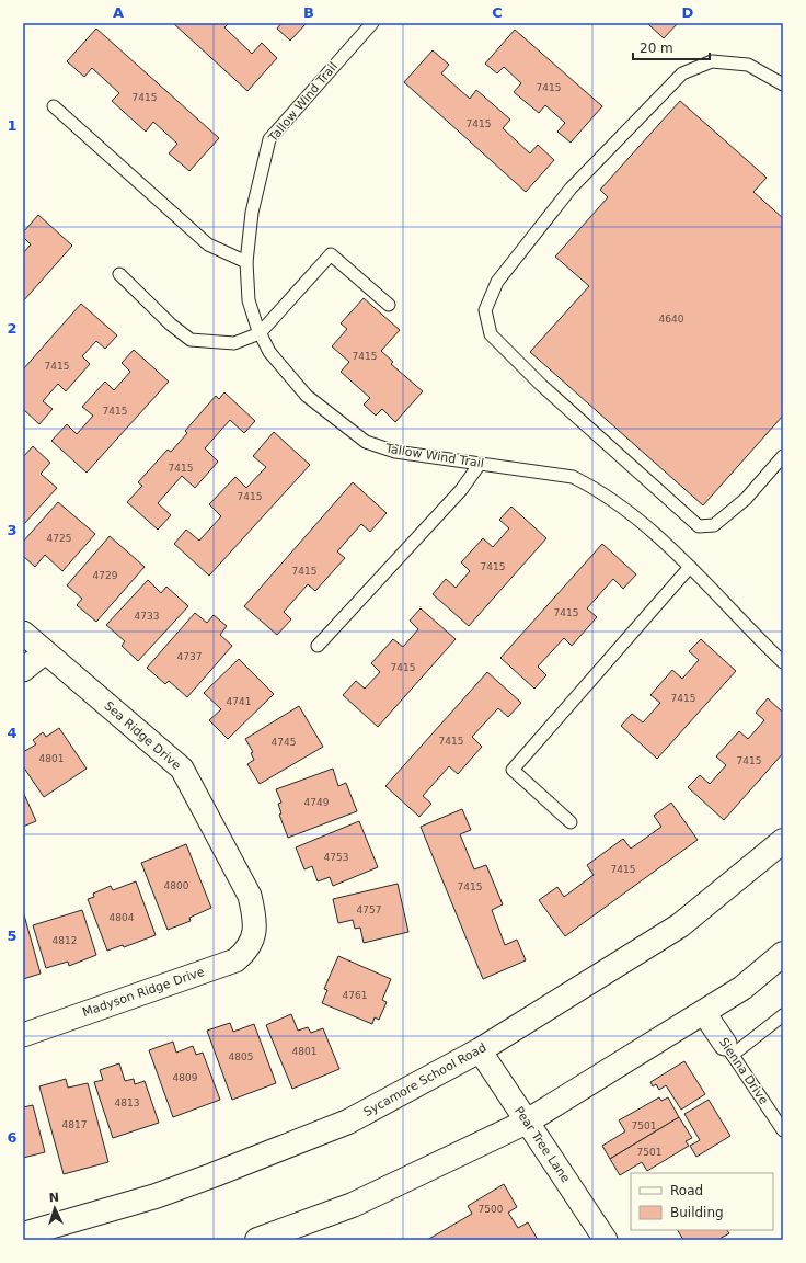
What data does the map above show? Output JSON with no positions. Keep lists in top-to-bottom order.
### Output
{
  "streets": {
    "main road": ["Sycamore School Road"],
    "street": [
      "Sea Ridge Drive",
      "Madyson Ridge Drive",
      "Sienna Drive",
      "Pear Tree Lane"
    ],
    "lane": ["Tallow Wind Trail"]
  },
  "crossings": [
    ["Sea Ridge Drive", "Madyson Ridge Drive"],
    ["Sycamore School Road", "Pear Tree Lane"]
  ],
  "house_numbers": [
    "7415",
    "7415",
    "7415",
    "4640",
    "7415",
    "7415",
    "7415",
    "7415",
    "7415",
    "4725",
    "7415",
    "7415",
    "4729",
    "7415",
    "4733",
    "4737",
    "7415",
    "7415",
    "4741",
    "7415",
    "4745",
    "4801",
    "7415",
    "4749",
    "4753",
    "7415",
    "4800",
    "7415",
    "4757",
    "4804",
    "4812",
    "4761",
    "4801",
    "4805",
    "4809",
    "4813",
    "4817",
    "7501",
    "7501",
    "7500"
  ],
  "legend": ["Road", "Building"],
  "scale_bar": "20 m",
  "north": "top",
  "grid": {
    "columns": [
      "A",
      "B",
      "C",
      "D"
    ],
    "rows": [
      "1",
      "2",
      "3",
      "4",
      "5",
      "6"
    ]
  }
}
